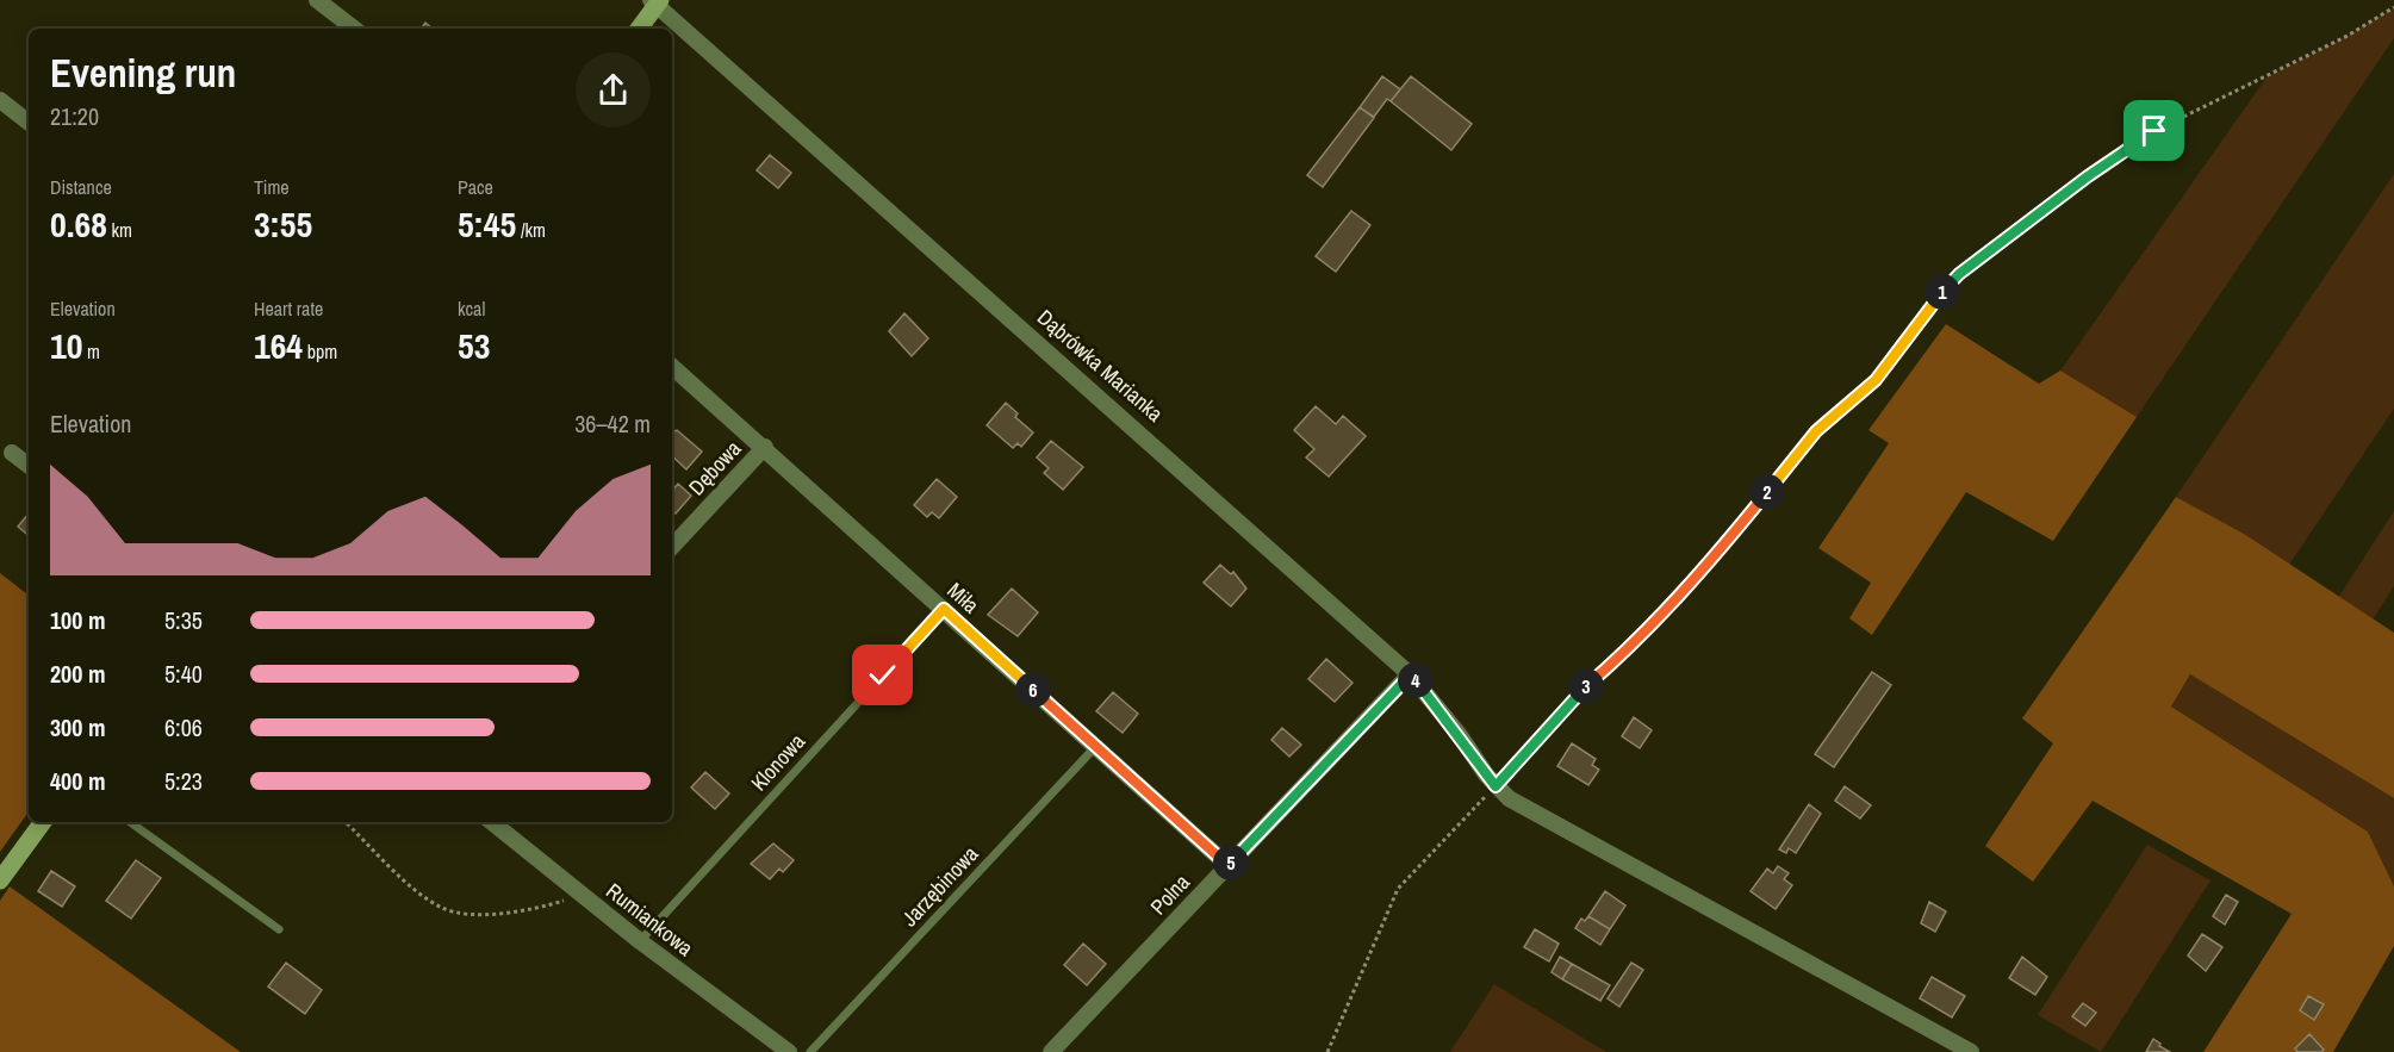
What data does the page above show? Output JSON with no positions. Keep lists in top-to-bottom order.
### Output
{
  "streets": {
    "street": [
      "Dąbrówka Marianka",
      "Dębowa",
      "Miła",
      "Polna",
      "Rumiankowa"
    ],
    "lane": ["Klonowa", "Jarzębinowa"]
  },
  "crossings": [
    ["Dąbrówka Marianka", "Polna"],
    ["Dębowa", "Miła"],
    ["Miła", "Klonowa"],
    ["Miła", "Jarzębinowa"],
    ["Miła", "Polna"],
    ["Klonowa", "Rumiankowa"]
  ],
  "page": {
    "heading": ["Evening run", "21:20"],
    "stats": [
      ["Distance", "0.68 km"],
      ["Time", "3:55"],
      ["Pace", "5:45 /km"],
      ["Elevation", "10 m"],
      ["Heart rate", "164 bpm"],
      ["kcal", "53"]
    ],
    "pins": [
      "1",
      "2",
      "4",
      "3",
      "6",
      "5"
    ],
    "chart": ["Elevation", "36–42 m"],
    "list": [
      {
        "name": "100 m",
        "note": "5:35"
      },
      {
        "name": "200 m",
        "note": "5:40"
      },
      {
        "name": "300 m",
        "note": "6:06"
      },
      {
        "name": "400 m",
        "note": "5:23"
      }
    ]
  }
}
